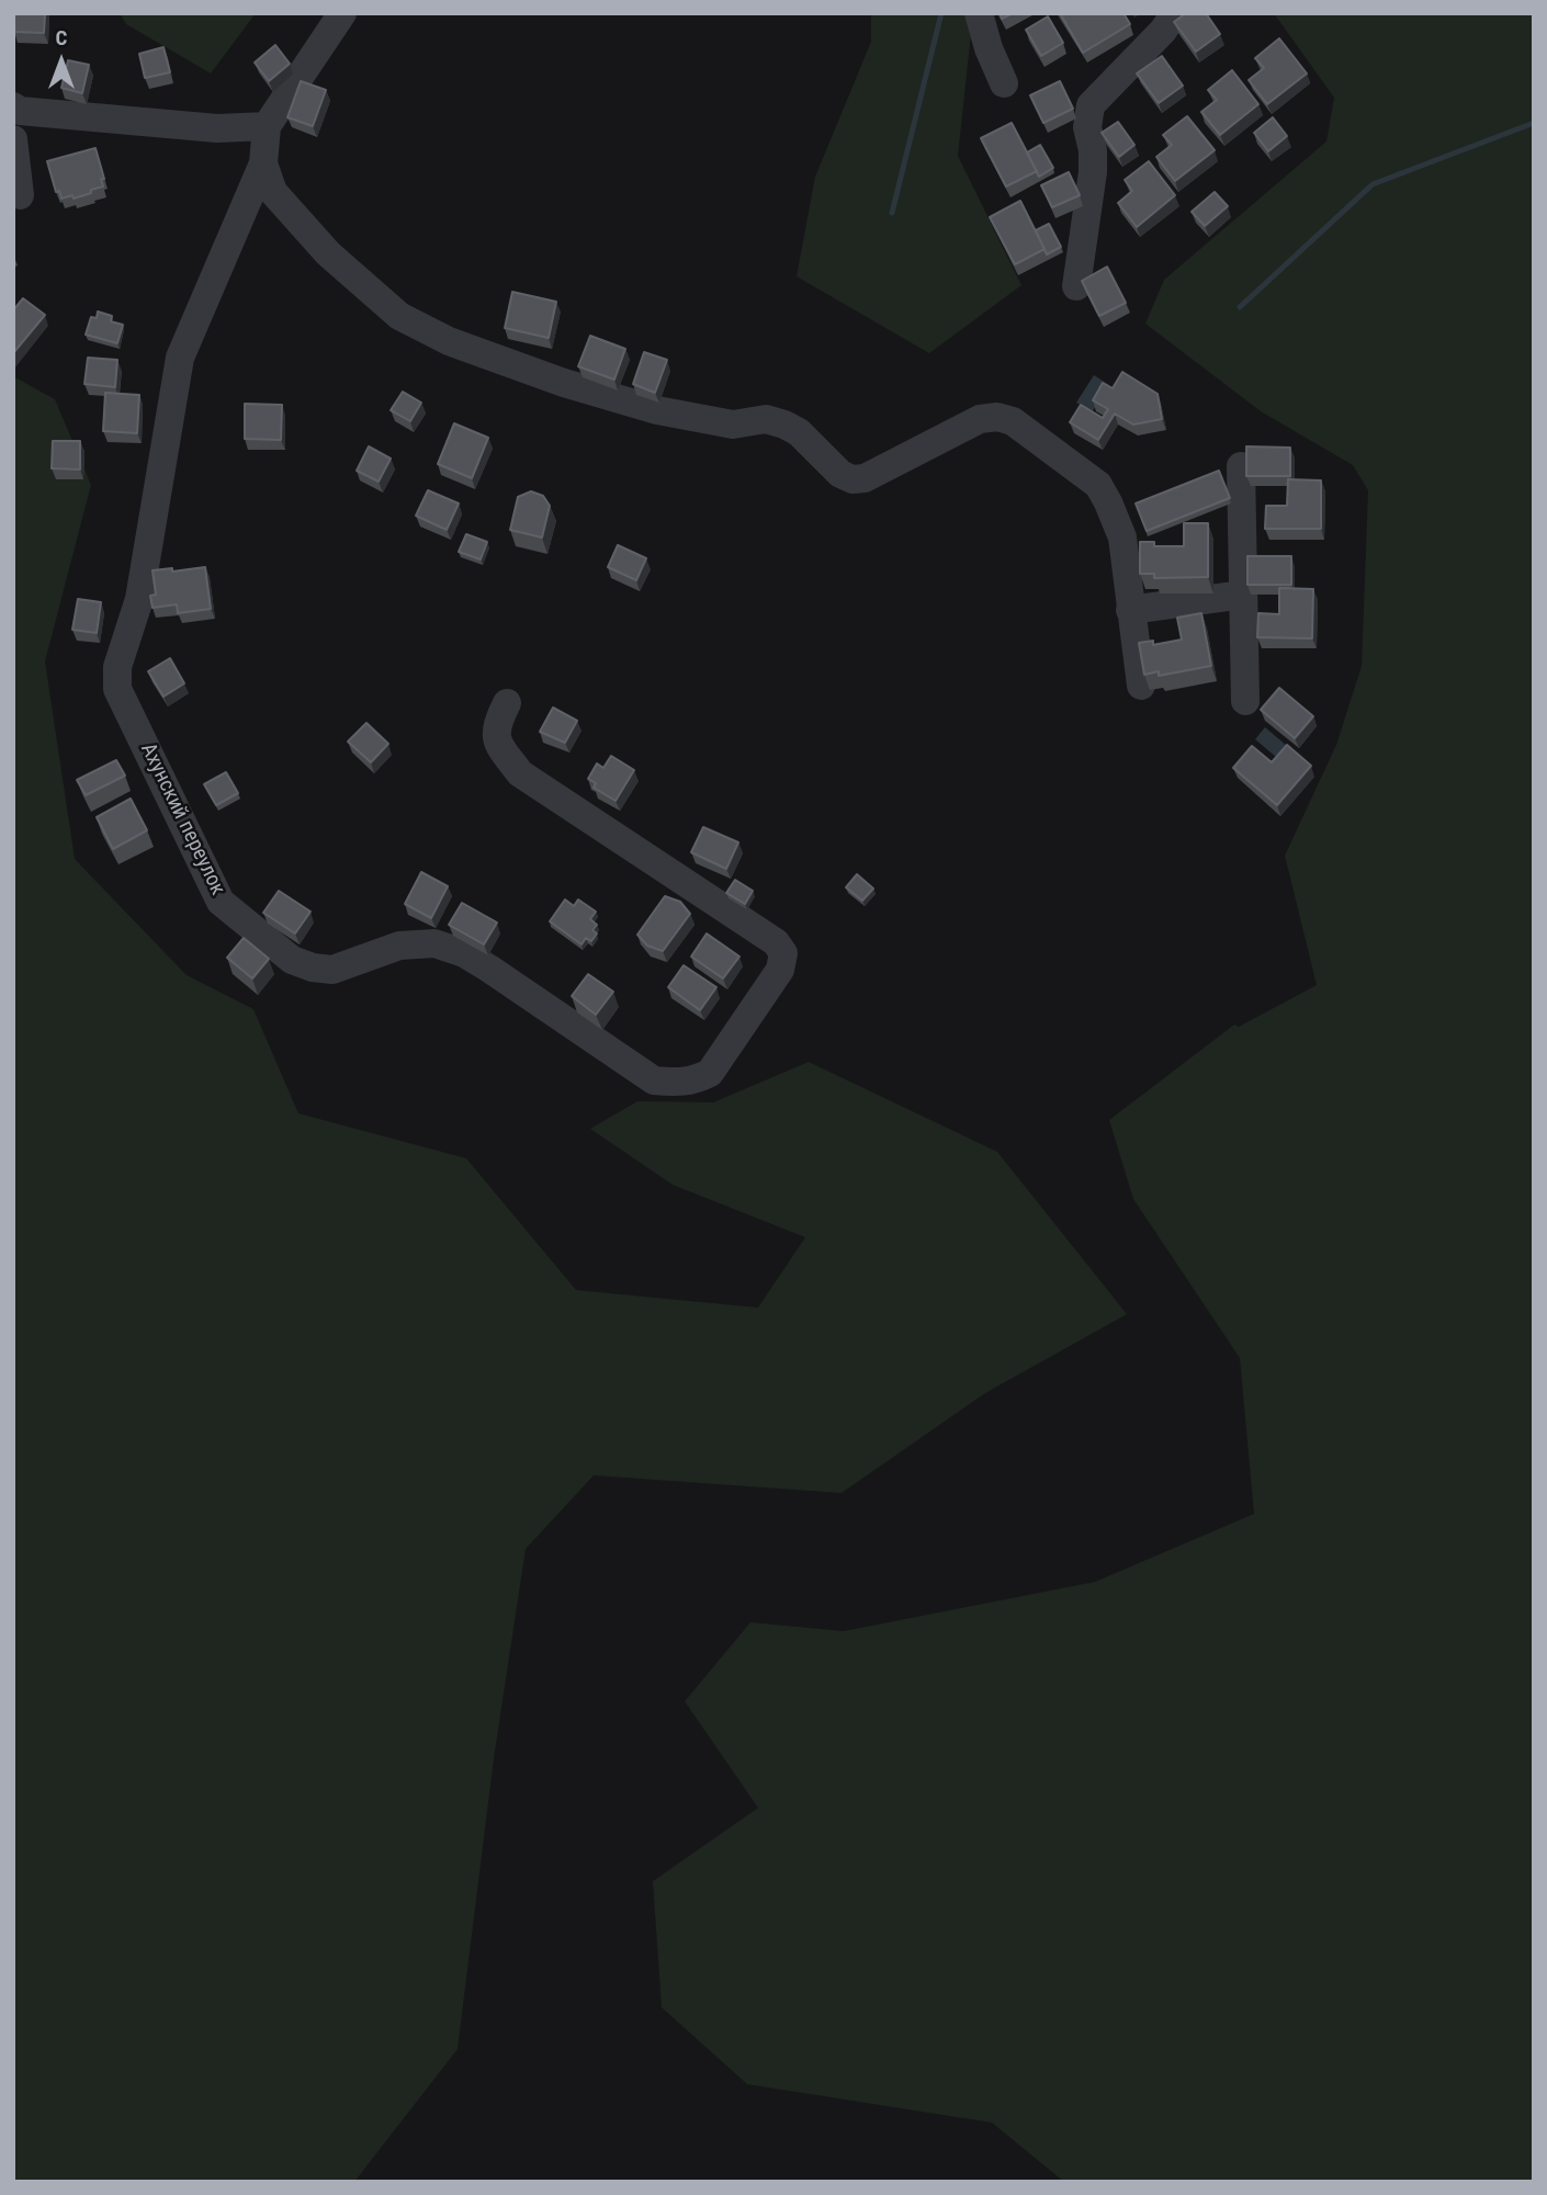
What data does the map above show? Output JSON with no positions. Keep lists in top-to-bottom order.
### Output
{
  "streets": {
    "street": ["Ахунский переулок"]
  },
  "north": "top"
}
